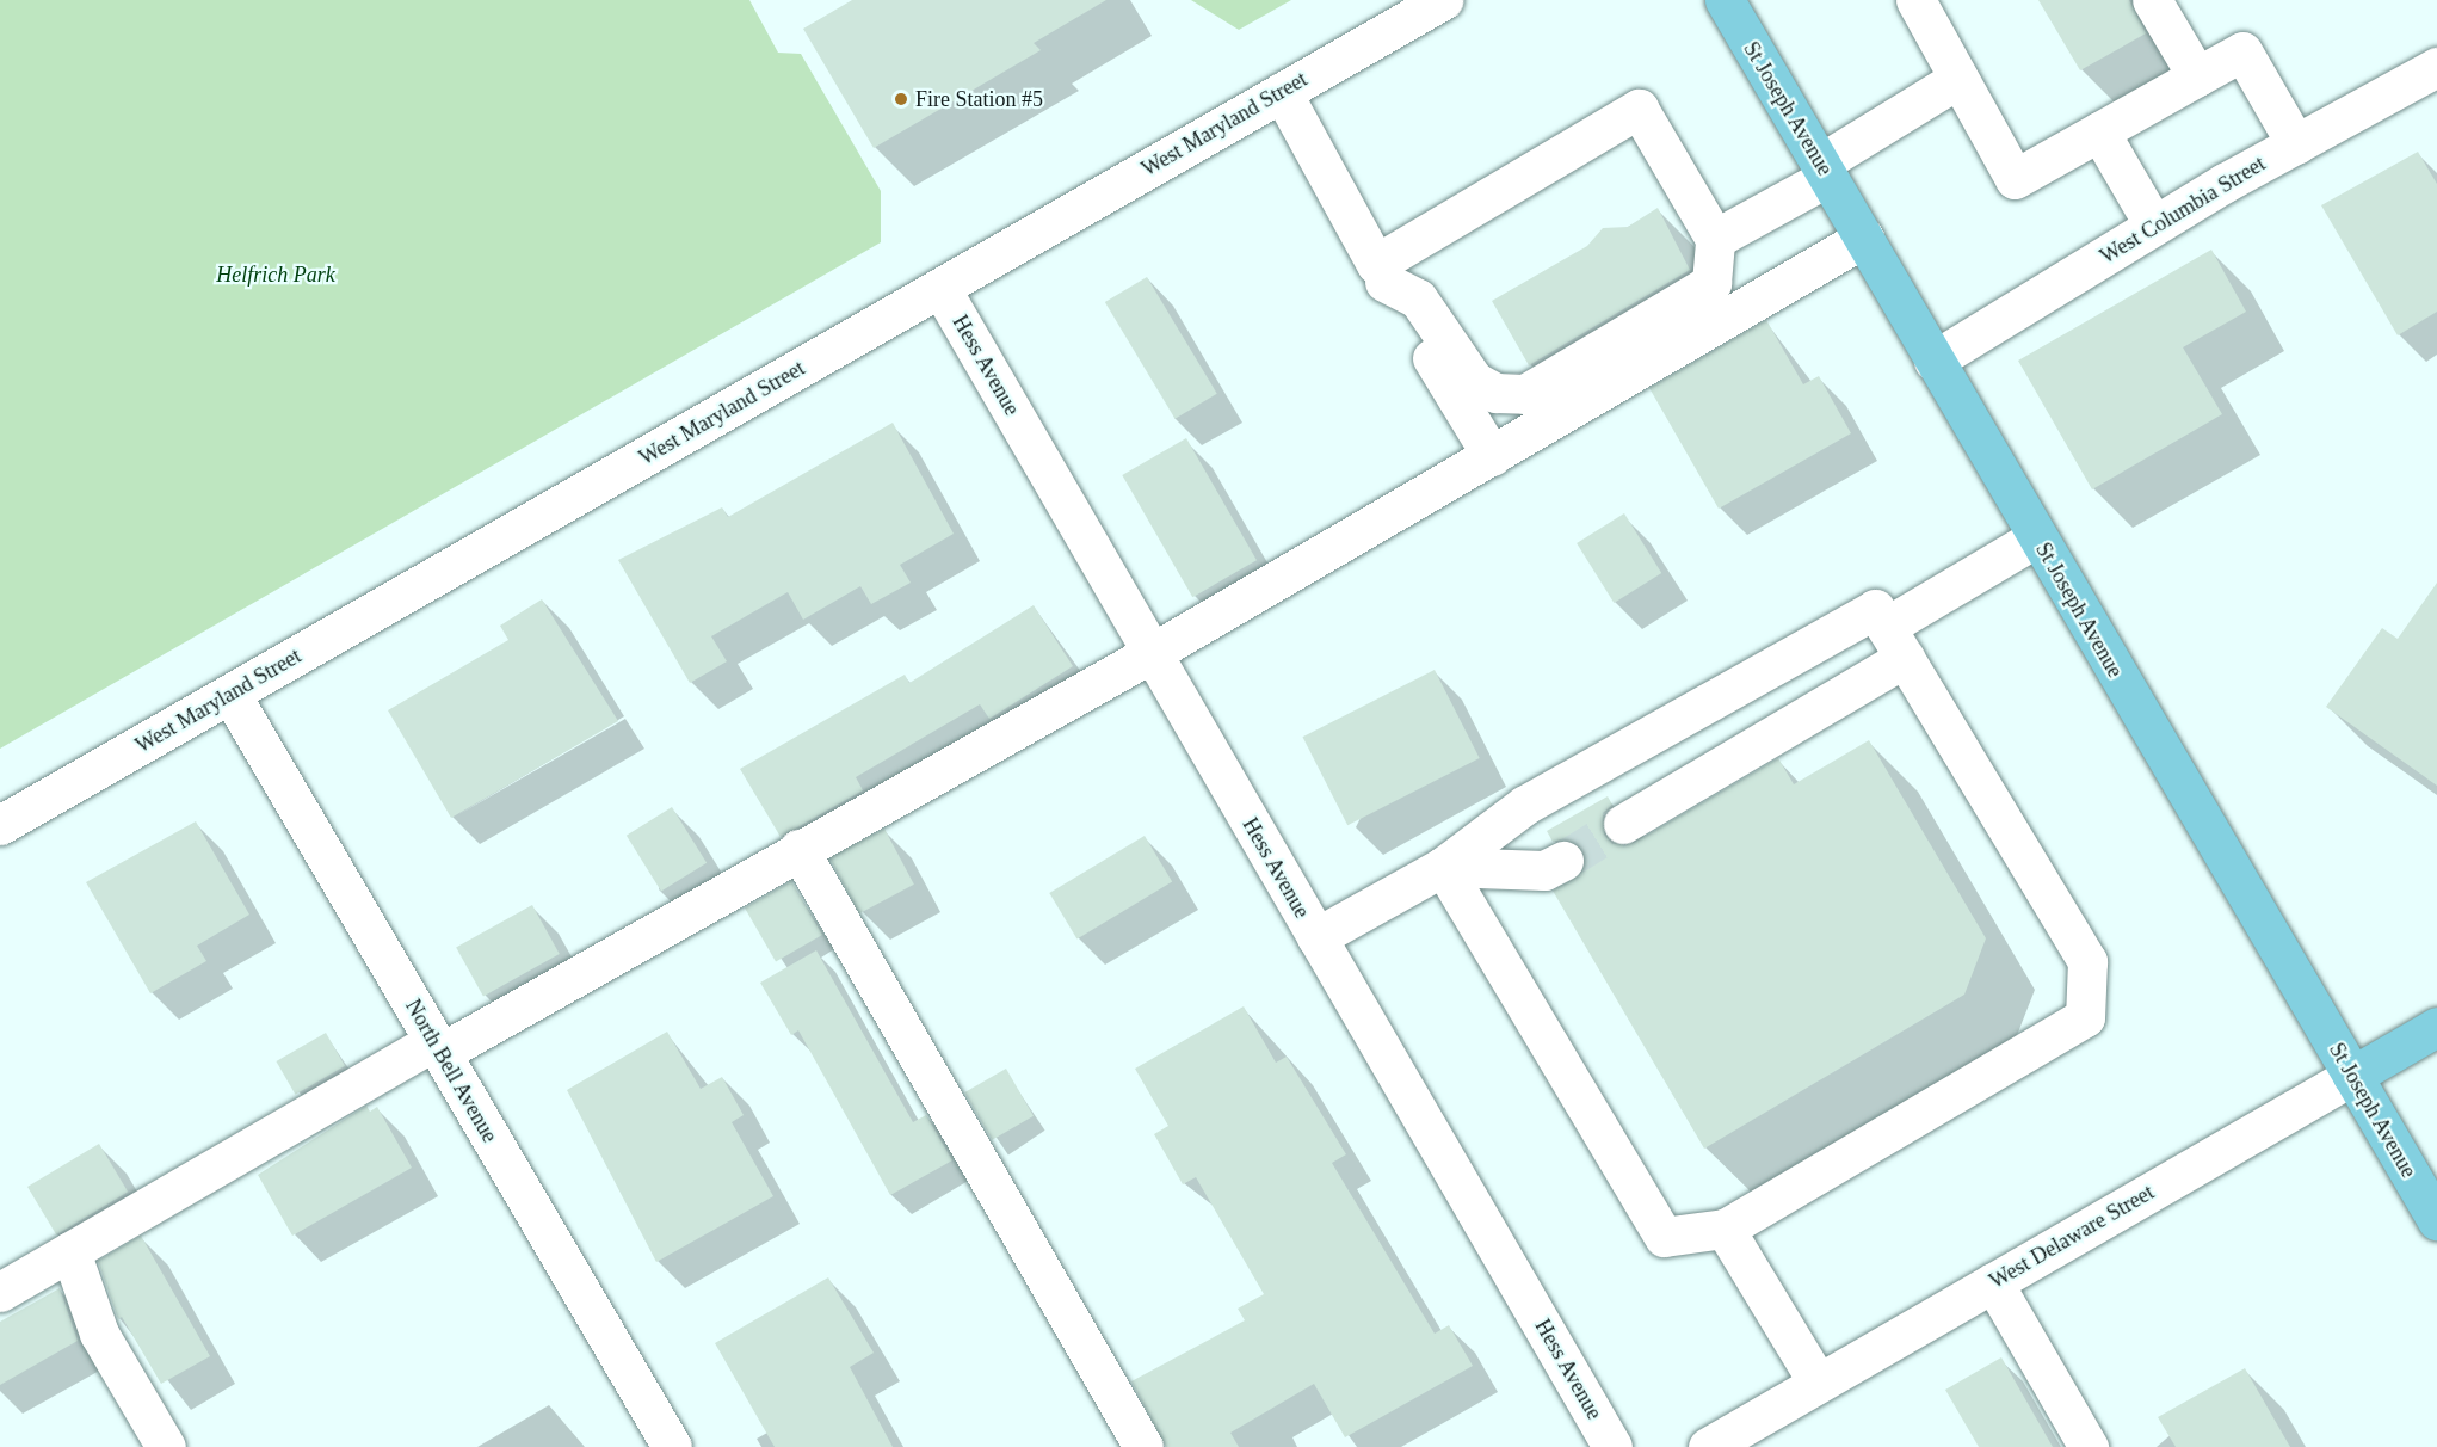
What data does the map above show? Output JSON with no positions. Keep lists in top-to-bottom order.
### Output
{
  "streets": {
    "main road": ["St Joseph Avenue", "West Delaware Street"],
    "street": [
      "West Maryland Street",
      "West Columbia Street",
      "Hess Avenue",
      "North Bell Avenue"
    ]
  },
  "crossings": [
    ["St Joseph Avenue", "West Columbia Street"],
    ["St Joseph Avenue", "West Delaware Street"],
    ["West Maryland Street", "Hess Avenue"],
    ["West Maryland Street", "North Bell Avenue"]
  ],
  "parks": ["Helfrich Park"],
  "places": ["Fire Station #5"]
}
